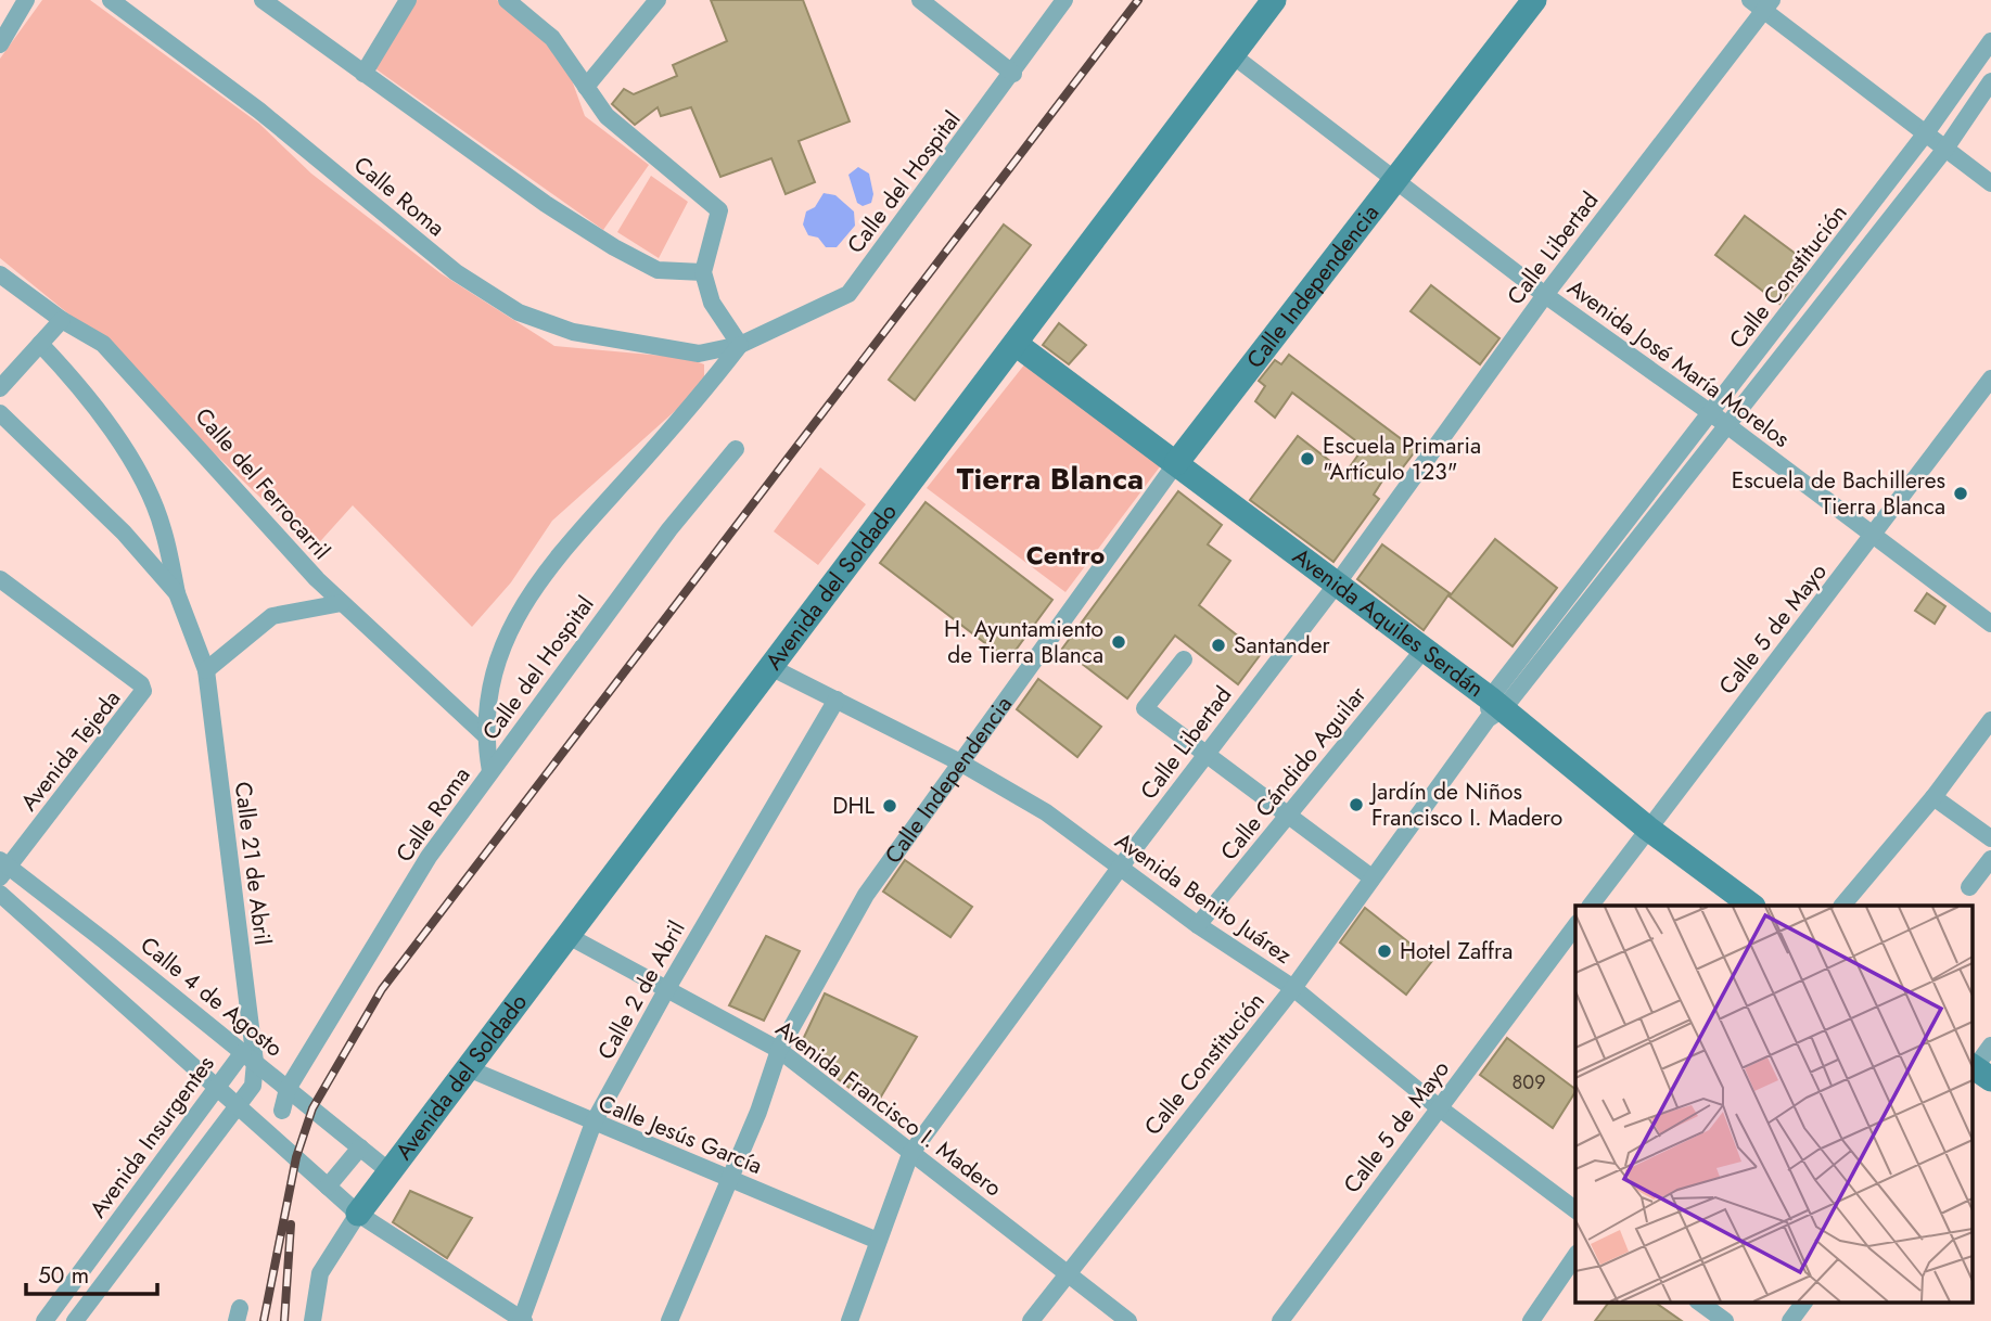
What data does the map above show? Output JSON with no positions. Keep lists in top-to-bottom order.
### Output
{
  "streets": {
    "street": [
      "Calle del Hospital",
      "Calle Roma",
      "Calle Libertad",
      "Calle Constitución",
      "Calle Independencia",
      "Avenida José María Morelos",
      "Calle del Ferrocarril",
      "Avenida del Soldado",
      "Avenida Aquiles Serdán",
      "Calle 5 de Mayo",
      "Avenida Tejeda",
      "Calle Cándido Aguilar",
      "Calle 21 de Abril",
      "Avenida Benito Juárez",
      "Calle 2 de Abril",
      "Calle 4 de Agosto",
      "Avenida Francisco I. Madero",
      "Calle Jesús García",
      "Avenida Insurgentes"
    ]
  },
  "crossings": [
    ["Calle del Hospital", "Calle Roma"],
    ["Calle Roma", "Calle del Ferrocarril"],
    ["Calle Roma", "Calle 4 de Agosto"],
    ["Calle Libertad", "Avenida José María Morelos"],
    ["Calle Libertad", "Avenida Aquiles Serdán"],
    ["Calle Libertad", "Avenida Benito Juárez"],
    ["Calle Libertad", "Avenida Francisco I. Madero"],
    ["Calle Libertad", "Calle Jesús García"],
    ["Calle Constitución", "Avenida José María Morelos"],
    ["Calle Constitución", "Avenida Aquiles Serdán"],
    ["Calle Constitución", "Avenida Benito Juárez"],
    ["Calle Constitución", "Avenida Francisco I. Madero"],
    ["Calle Independencia", "Avenida José María Morelos"],
    ["Calle Independencia", "Avenida Aquiles Serdán"],
    ["Calle Independencia", "Avenida Benito Juárez"],
    ["Calle Independencia", "Avenida Francisco I. Madero"],
    ["Calle Independencia", "Calle Jesús García"],
    ["Avenida José María Morelos", "Avenida del Soldado"],
    ["Avenida José María Morelos", "Calle 5 de Mayo"],
    ["Avenida del Soldado", "Avenida Aquiles Serdán"],
    ["Avenida del Soldado", "Avenida Benito Juárez"],
    ["Avenida del Soldado", "Calle 4 de Agosto"],
    ["Avenida del Soldado", "Avenida Francisco I. Madero"],
    ["Avenida del Soldado", "Calle Jesús García"],
    ["Avenida Aquiles Serdán", "Calle 5 de Mayo"],
    ["Avenida Aquiles Serdán", "Calle Cándido Aguilar"],
    ["Calle 5 de Mayo", "Avenida Benito Juárez"],
    ["Avenida Tejeda", "Calle 4 de Agosto"],
    ["Calle Cándido Aguilar", "Avenida Benito Juárez"],
    ["Calle 21 de Abril", "Calle 4 de Agosto"],
    ["Calle 21 de Abril", "Avenida Insurgentes"],
    ["Avenida Benito Juárez", "Calle 2 de Abril"],
    ["Calle 2 de Abril", "Avenida Francisco I. Madero"],
    ["Calle 2 de Abril", "Calle Jesús García"],
    ["Calle 4 de Agosto", "Avenida Insurgentes"]
  ],
  "districts": ["Tierra Blanca", "Centro"],
  "places": [
    "Escuela Primaria \"Artículo 123\"",
    "Escuela de Bachilleres Tierra Blanca",
    "H. Ayuntamiento de Tierra Blanca",
    "Santander",
    "Jardín de Niños Francisco I. Madero",
    "DHL",
    "Hotel Zaffra"
  ],
  "house_numbers": ["809"],
  "scale_bar": "50 m"
}
